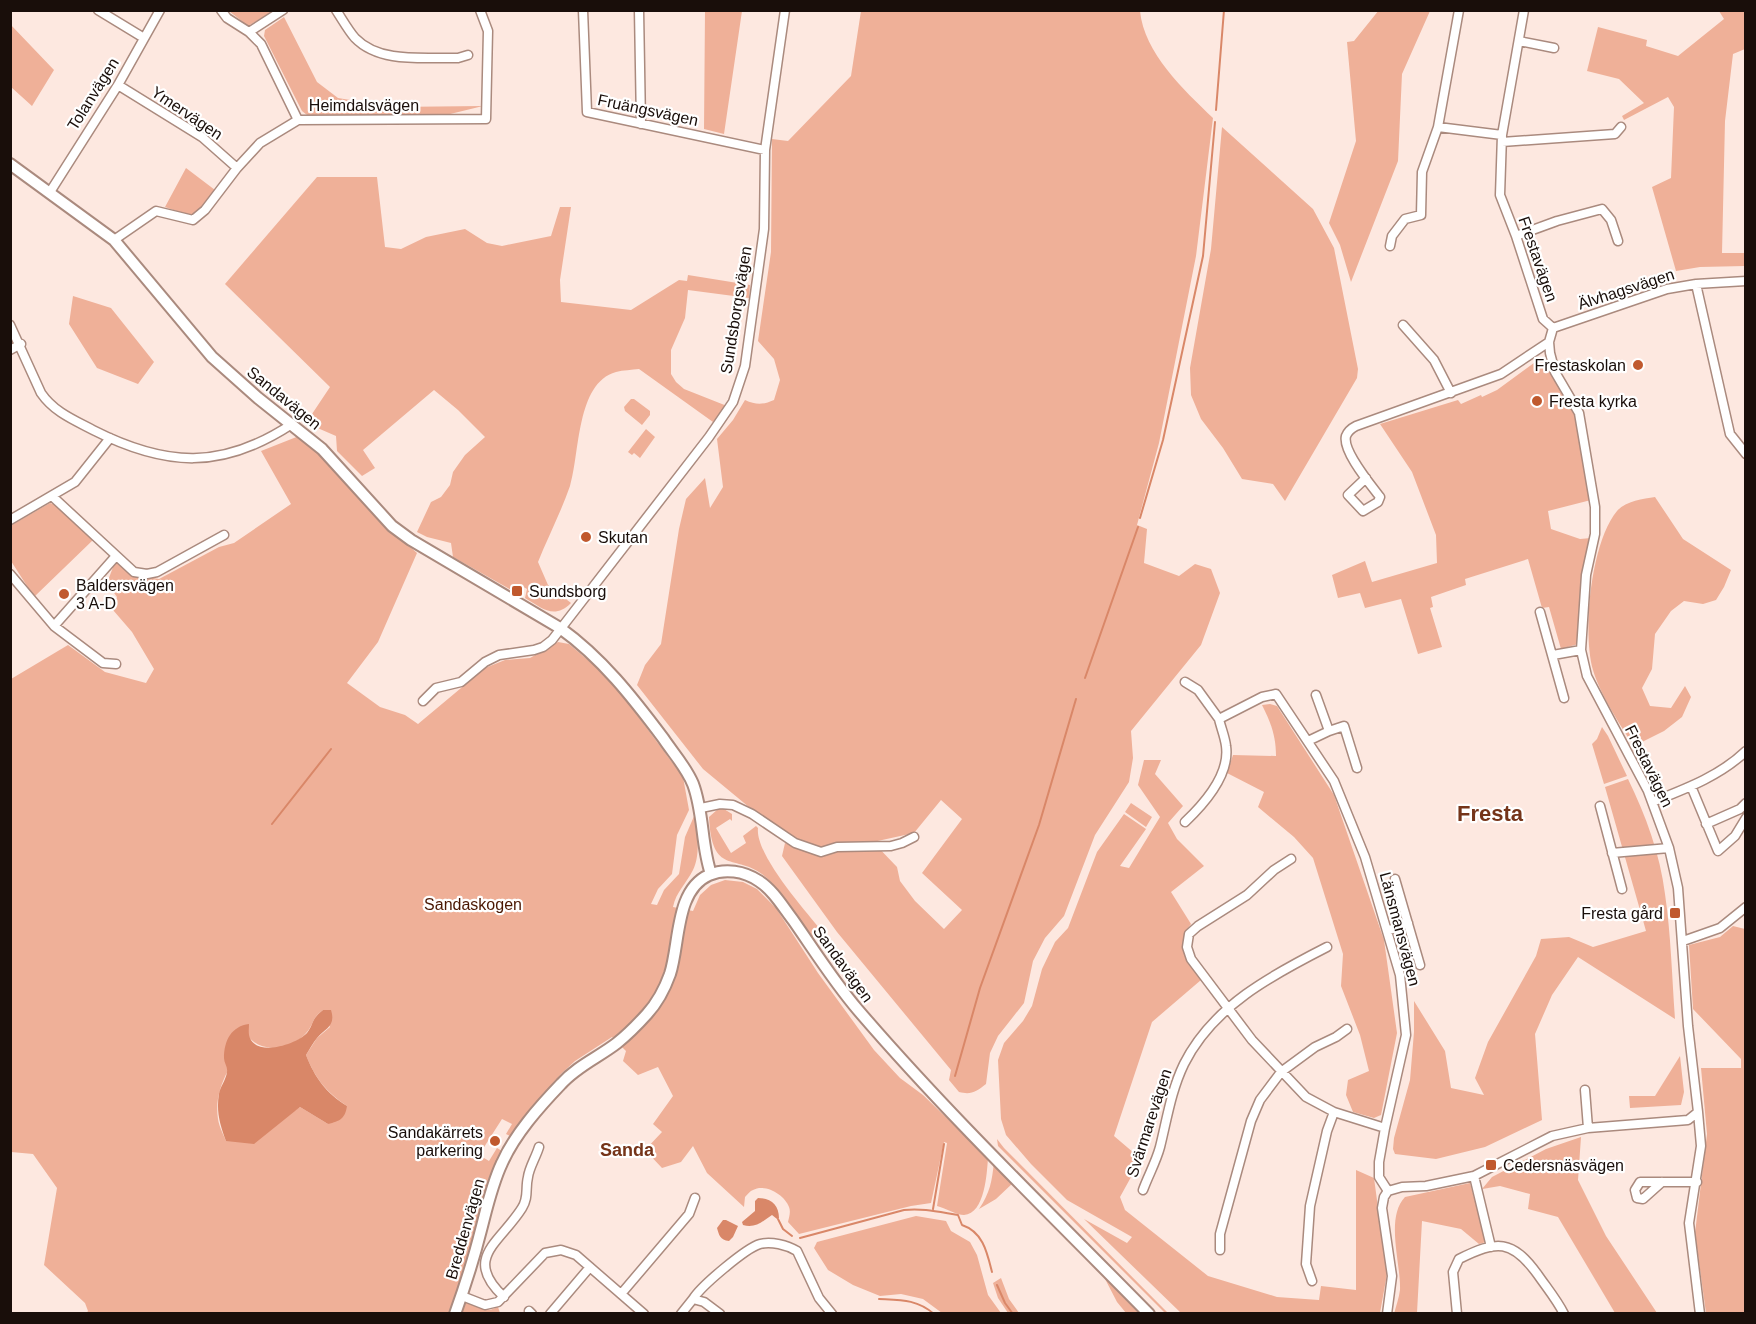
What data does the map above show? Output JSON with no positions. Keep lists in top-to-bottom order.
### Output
{
  "streets": {
    "street": [
      "Tolanvägen",
      "Heimdalsvägen",
      "Fruängsvägen",
      "Ymervägen",
      "Frestavägen",
      "Älvhagsvägen",
      "Sundsborgsvägen",
      "Sandavägen",
      "Länsmansvägen",
      "Svärmarevägen",
      "Breddenvägen"
    ]
  },
  "crossings": [
    ["Tolanvägen", "Ymervägen"],
    ["Tolanvägen", "Sandavägen"],
    ["Heimdalsvägen", "Ymervägen"],
    ["Heimdalsvägen", "Sandavägen"],
    ["Fruängsvägen", "Sundsborgsvägen"],
    ["Frestavägen", "Älvhagsvägen"],
    ["Sundsborgsvägen", "Sandavägen"],
    ["Sandavägen", "Breddenvägen"]
  ],
  "districts": ["Fresta", "Sanda"],
  "parks": ["Sandaskogen"],
  "places": {
    "other": [
      "Frestaskolan",
      "Fresta kyrka",
      "Skutan",
      "Baldersvägen 3 A-D",
      "Sandakärrets parkering"
    ],
    "transit": ["Sundsborg", "Fresta gård", "Cedersnäsvägen"]
  }
}
